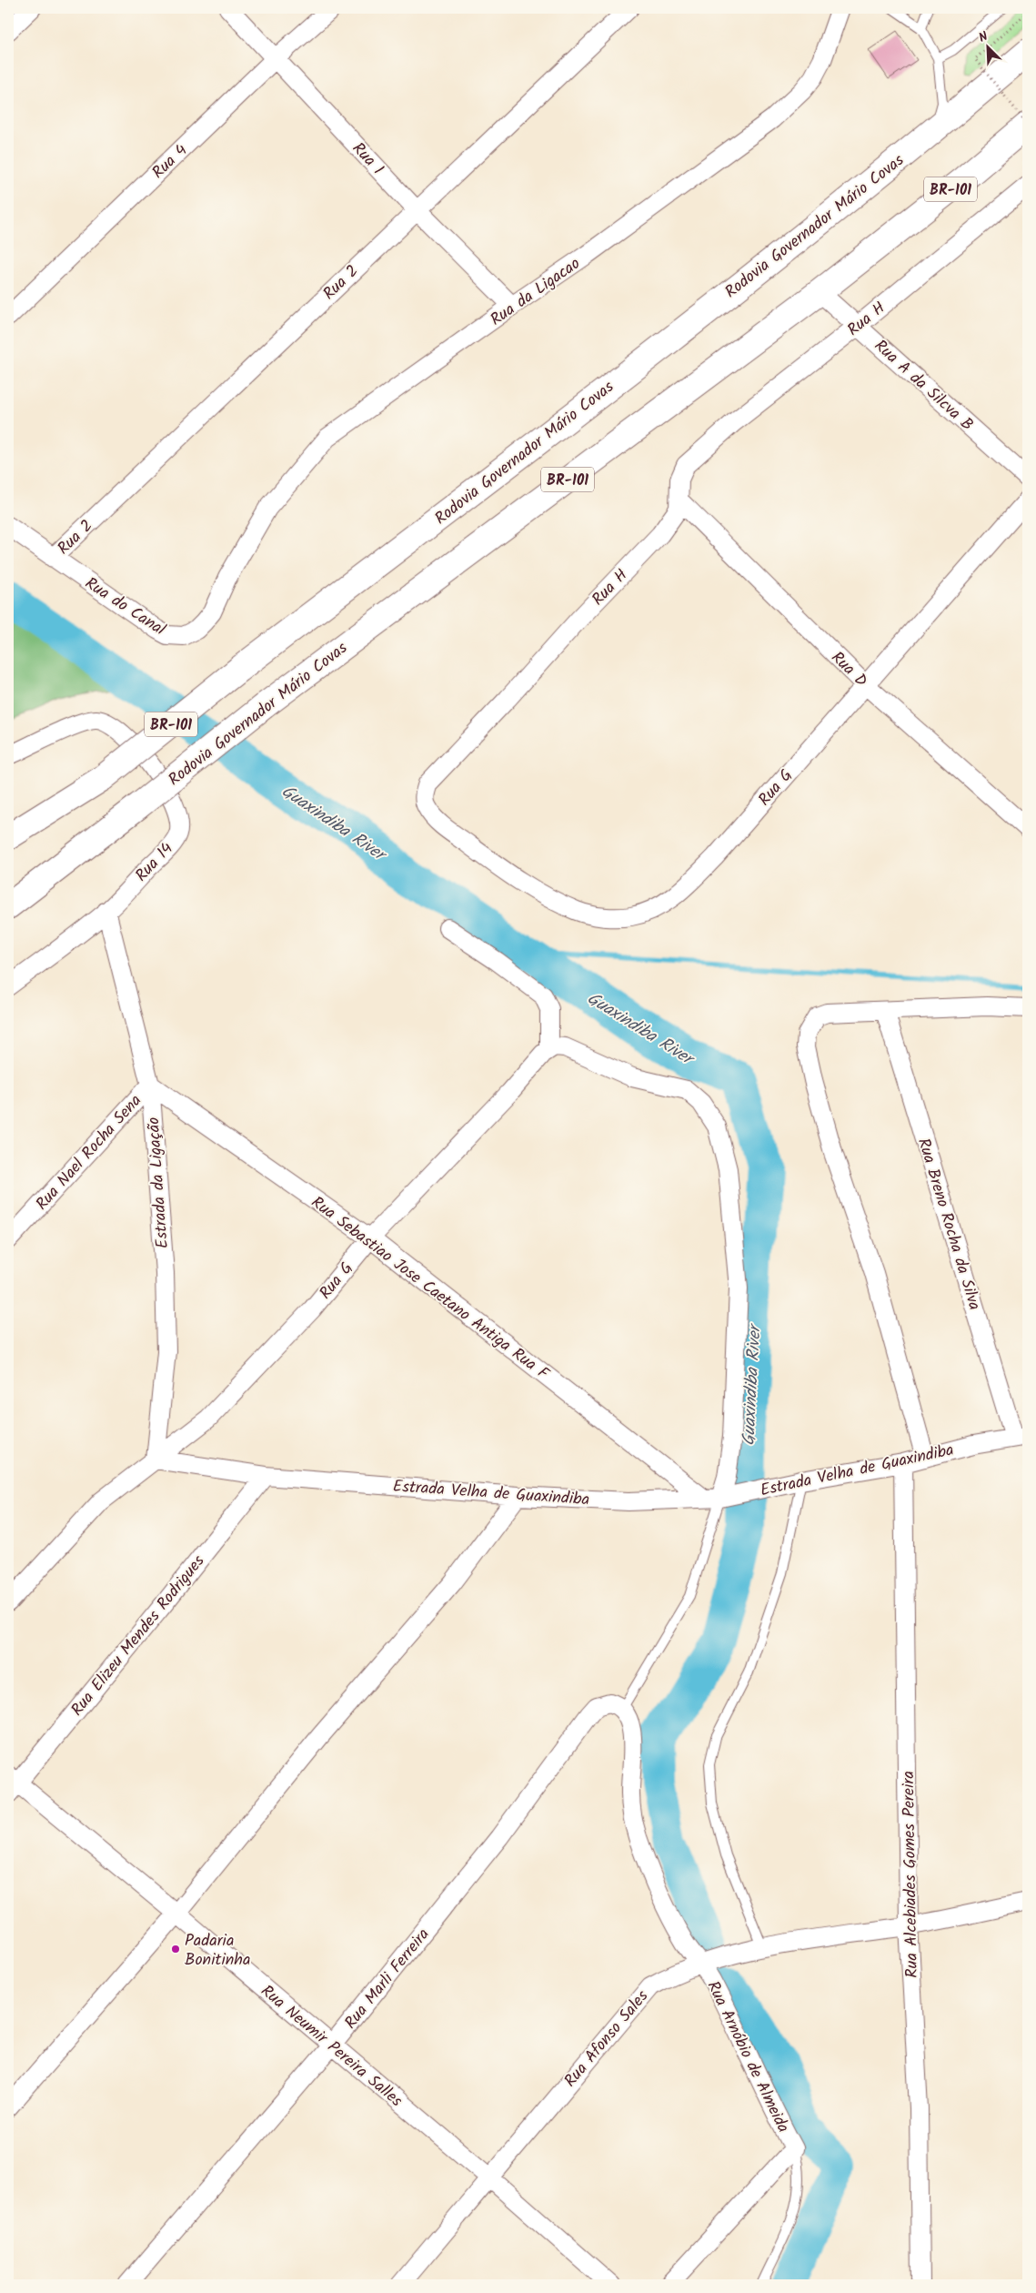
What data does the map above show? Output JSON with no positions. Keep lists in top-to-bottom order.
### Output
{
  "streets": {
    "highway": ["BR-101", "Rodovia Governador Mário Covas"],
    "street": [
      "Rua 1",
      "Rua 4",
      "Rua 2",
      "Rua da Ligacao",
      "Rua H",
      "Rua A da Silcva B",
      "Rua do Canal",
      "Rua D",
      "Rua G",
      "Rua 14",
      "Rua Nael Rocha Sena",
      "Estrada da Ligação",
      "Rua Breno Rocha da Silva",
      "Rua Sebastiao Jose Caetano Antiga Rua F",
      "Estrada Velha de Guaxindiba",
      "Rua Elizeu Mendes Rodrigues",
      "Rua Alcebiades Gomes Pereira",
      "Rua Marli Ferreira",
      "Rua Afonso Sales",
      "Rua Neumir Pereira Salles",
      "Rua Arnóbio de Almeida"
    ]
  },
  "crossings": [
    ["Rua 1", "Rua 4"],
    ["Rua 1", "Rua 2"],
    ["Rua 1", "Rua da Ligacao"],
    ["BR-101", "Rodovia Governador Mário Covas"],
    ["Rodovia Governador Mário Covas", "Rua A da Silcva B"],
    ["Rua 2", "Rua do Canal"],
    ["Rua da Ligacao", "Rua do Canal"],
    ["Rua H", "Rua A da Silcva B"],
    ["Rua H", "Rua D"],
    ["Rua H", "Rua G"],
    ["Rua D", "Rua G"],
    ["Rua G", "Estrada da Ligação"],
    ["Rua G", "Rua Sebastiao Jose Caetano Antiga Rua F"],
    ["Rua G", "Estrada Velha de Guaxindiba"],
    ["Rua 14", "Estrada da Ligação"],
    ["Rua Nael Rocha Sena", "Estrada da Ligação"],
    ["Rua Nael Rocha Sena", "Rua Sebastiao Jose Caetano Antiga Rua F"],
    ["Estrada da Ligação", "Rua Sebastiao Jose Caetano Antiga Rua F"],
    ["Estrada da Ligação", "Estrada Velha de Guaxindiba"],
    ["Rua Breno Rocha da Silva", "Estrada Velha de Guaxindiba"],
    ["Rua Sebastiao Jose Caetano Antiga Rua F", "Estrada Velha de Guaxindiba"],
    ["Estrada Velha de Guaxindiba", "Rua Elizeu Mendes Rodrigues"],
    ["Estrada Velha de Guaxindiba", "Rua Alcebiades Gomes Pereira"],
    ["Rua Elizeu Mendes Rodrigues", "Rua Neumir Pereira Salles"],
    ["Rua Alcebiades Gomes Pereira", "Rua Afonso Sales"],
    ["Rua Marli Ferreira", "Rua Neumir Pereira Salles"],
    ["Rua Marli Ferreira", "Rua Arnóbio de Almeida"],
    ["Rua Afonso Sales", "Rua Neumir Pereira Salles"],
    ["Rua Afonso Sales", "Rua Arnóbio de Almeida"]
  ],
  "water": ["Guaxindiba River"],
  "places": ["Padaria Bonitinha"],
  "north": "top left"
}
